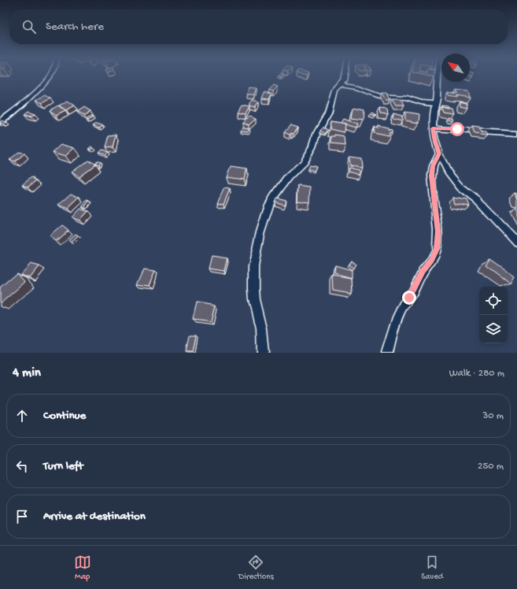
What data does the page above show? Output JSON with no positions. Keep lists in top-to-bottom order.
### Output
{
  "north": "top left",
  "page": {
    "search": "Search here",
    "heading": ["4 min", "Walk · 280 m"],
    "list": [
      ["Continue", "30 m"],
      ["Turn left", "250 m"],
      "Arrive at destination"
    ],
    "nav": ["Map", "Directions", "Saved"]
  }
}
